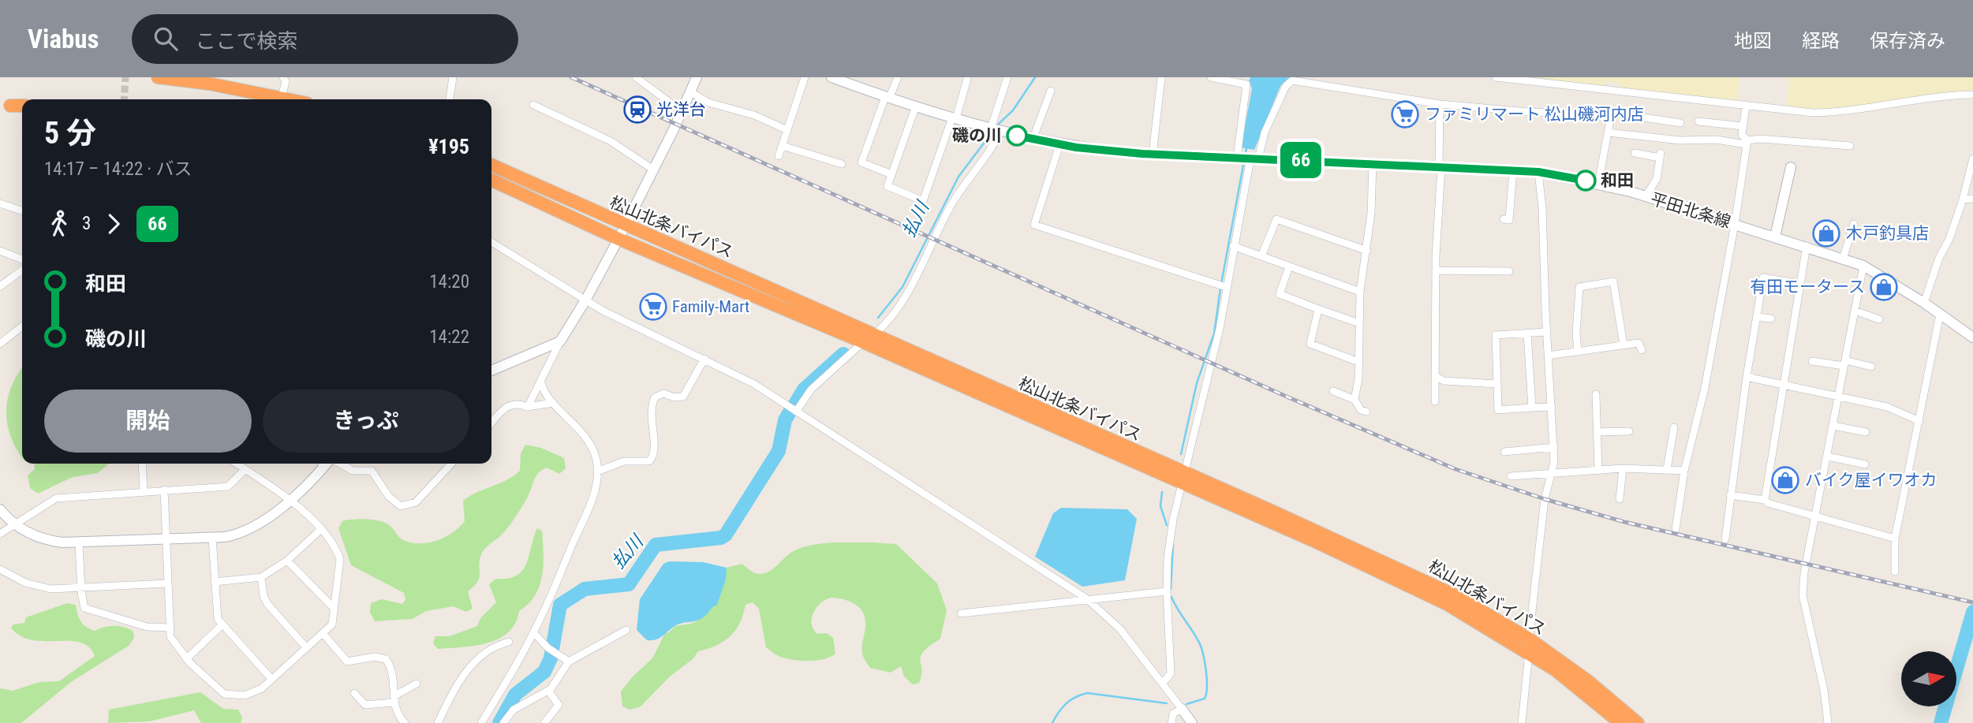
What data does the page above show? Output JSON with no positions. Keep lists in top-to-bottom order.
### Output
{
  "streets": {
    "highway": ["松山北条バイパス"],
    "main road": ["平田北条線"]
  },
  "water": ["払川"],
  "places": {
    "station": ["光洋台"],
    "supermarket": ["ファミリマート 松山磯河内店", "Family-Mart"],
    "other": ["磯の川", "和田"],
    "shop": ["木戸釣具店", "有田モータース", "バイク屋イワオカ"]
  },
  "lines": ["bus line 66"],
  "north": "right",
  "page": {
    "header": "Viabus",
    "search": "ここで検索",
    "nav": ["地図", "経路", "保存済み"],
    "on_map": "66",
    "heading": ["5 分", "14:17 – 14:22 · バス", "¥195"],
    "legs": ["3", "66"],
    "list": [
      {
        "name": "和田",
        "value": "14:20"
      },
      {
        "name": "磯の川",
        "value": "14:22"
      }
    ],
    "buttons": ["開始", "きっぷ"]
  }
}
